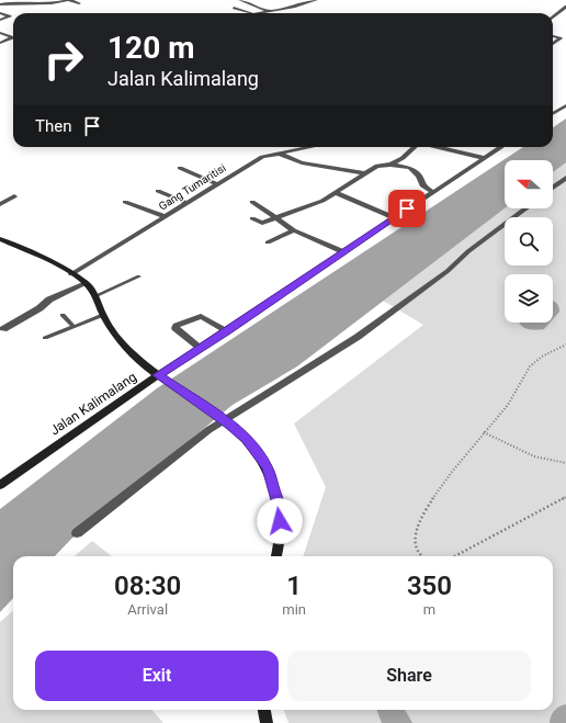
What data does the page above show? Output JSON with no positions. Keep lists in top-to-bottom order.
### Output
{
  "streets": {
    "main road": ["Jalan Kalimalang"],
    "street": ["Gang Tumaritisi"]
  },
  "north": "left",
  "page": {
    "turn": ["120 m", "Jalan Kalimalang"],
    "then": "Then",
    "eta": [
      "08:30",
      "Arrival",
      "1",
      "min",
      "350",
      "m"
    ],
    "buttons": ["Exit", "Share"]
  }
}
